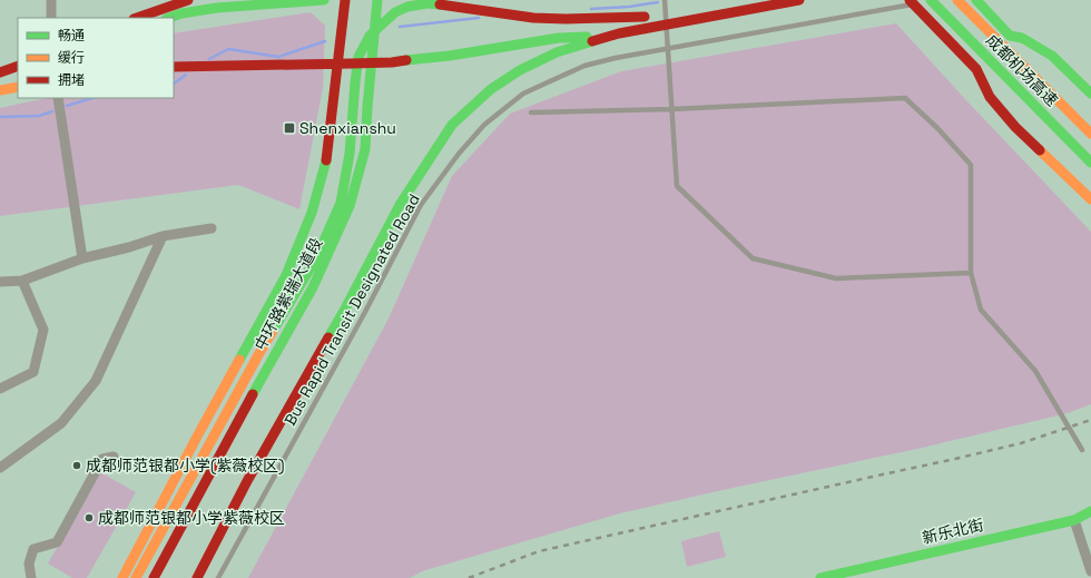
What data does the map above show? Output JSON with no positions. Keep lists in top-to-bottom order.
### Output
{
  "streets": {
    "main road": ["成都机场高速", "中环路紫瑞大道段", "新乐北街"],
    "lane": ["Bus Rapid Transit Designated Road"]
  },
  "places": {
    "transit": ["Shenxianshu"],
    "other": ["成都师范银都小学(紫薇校区)", "成都师范银都小学紫薇校区"]
  },
  "legend": ["畅通", "缓行", "拥堵"]
}
